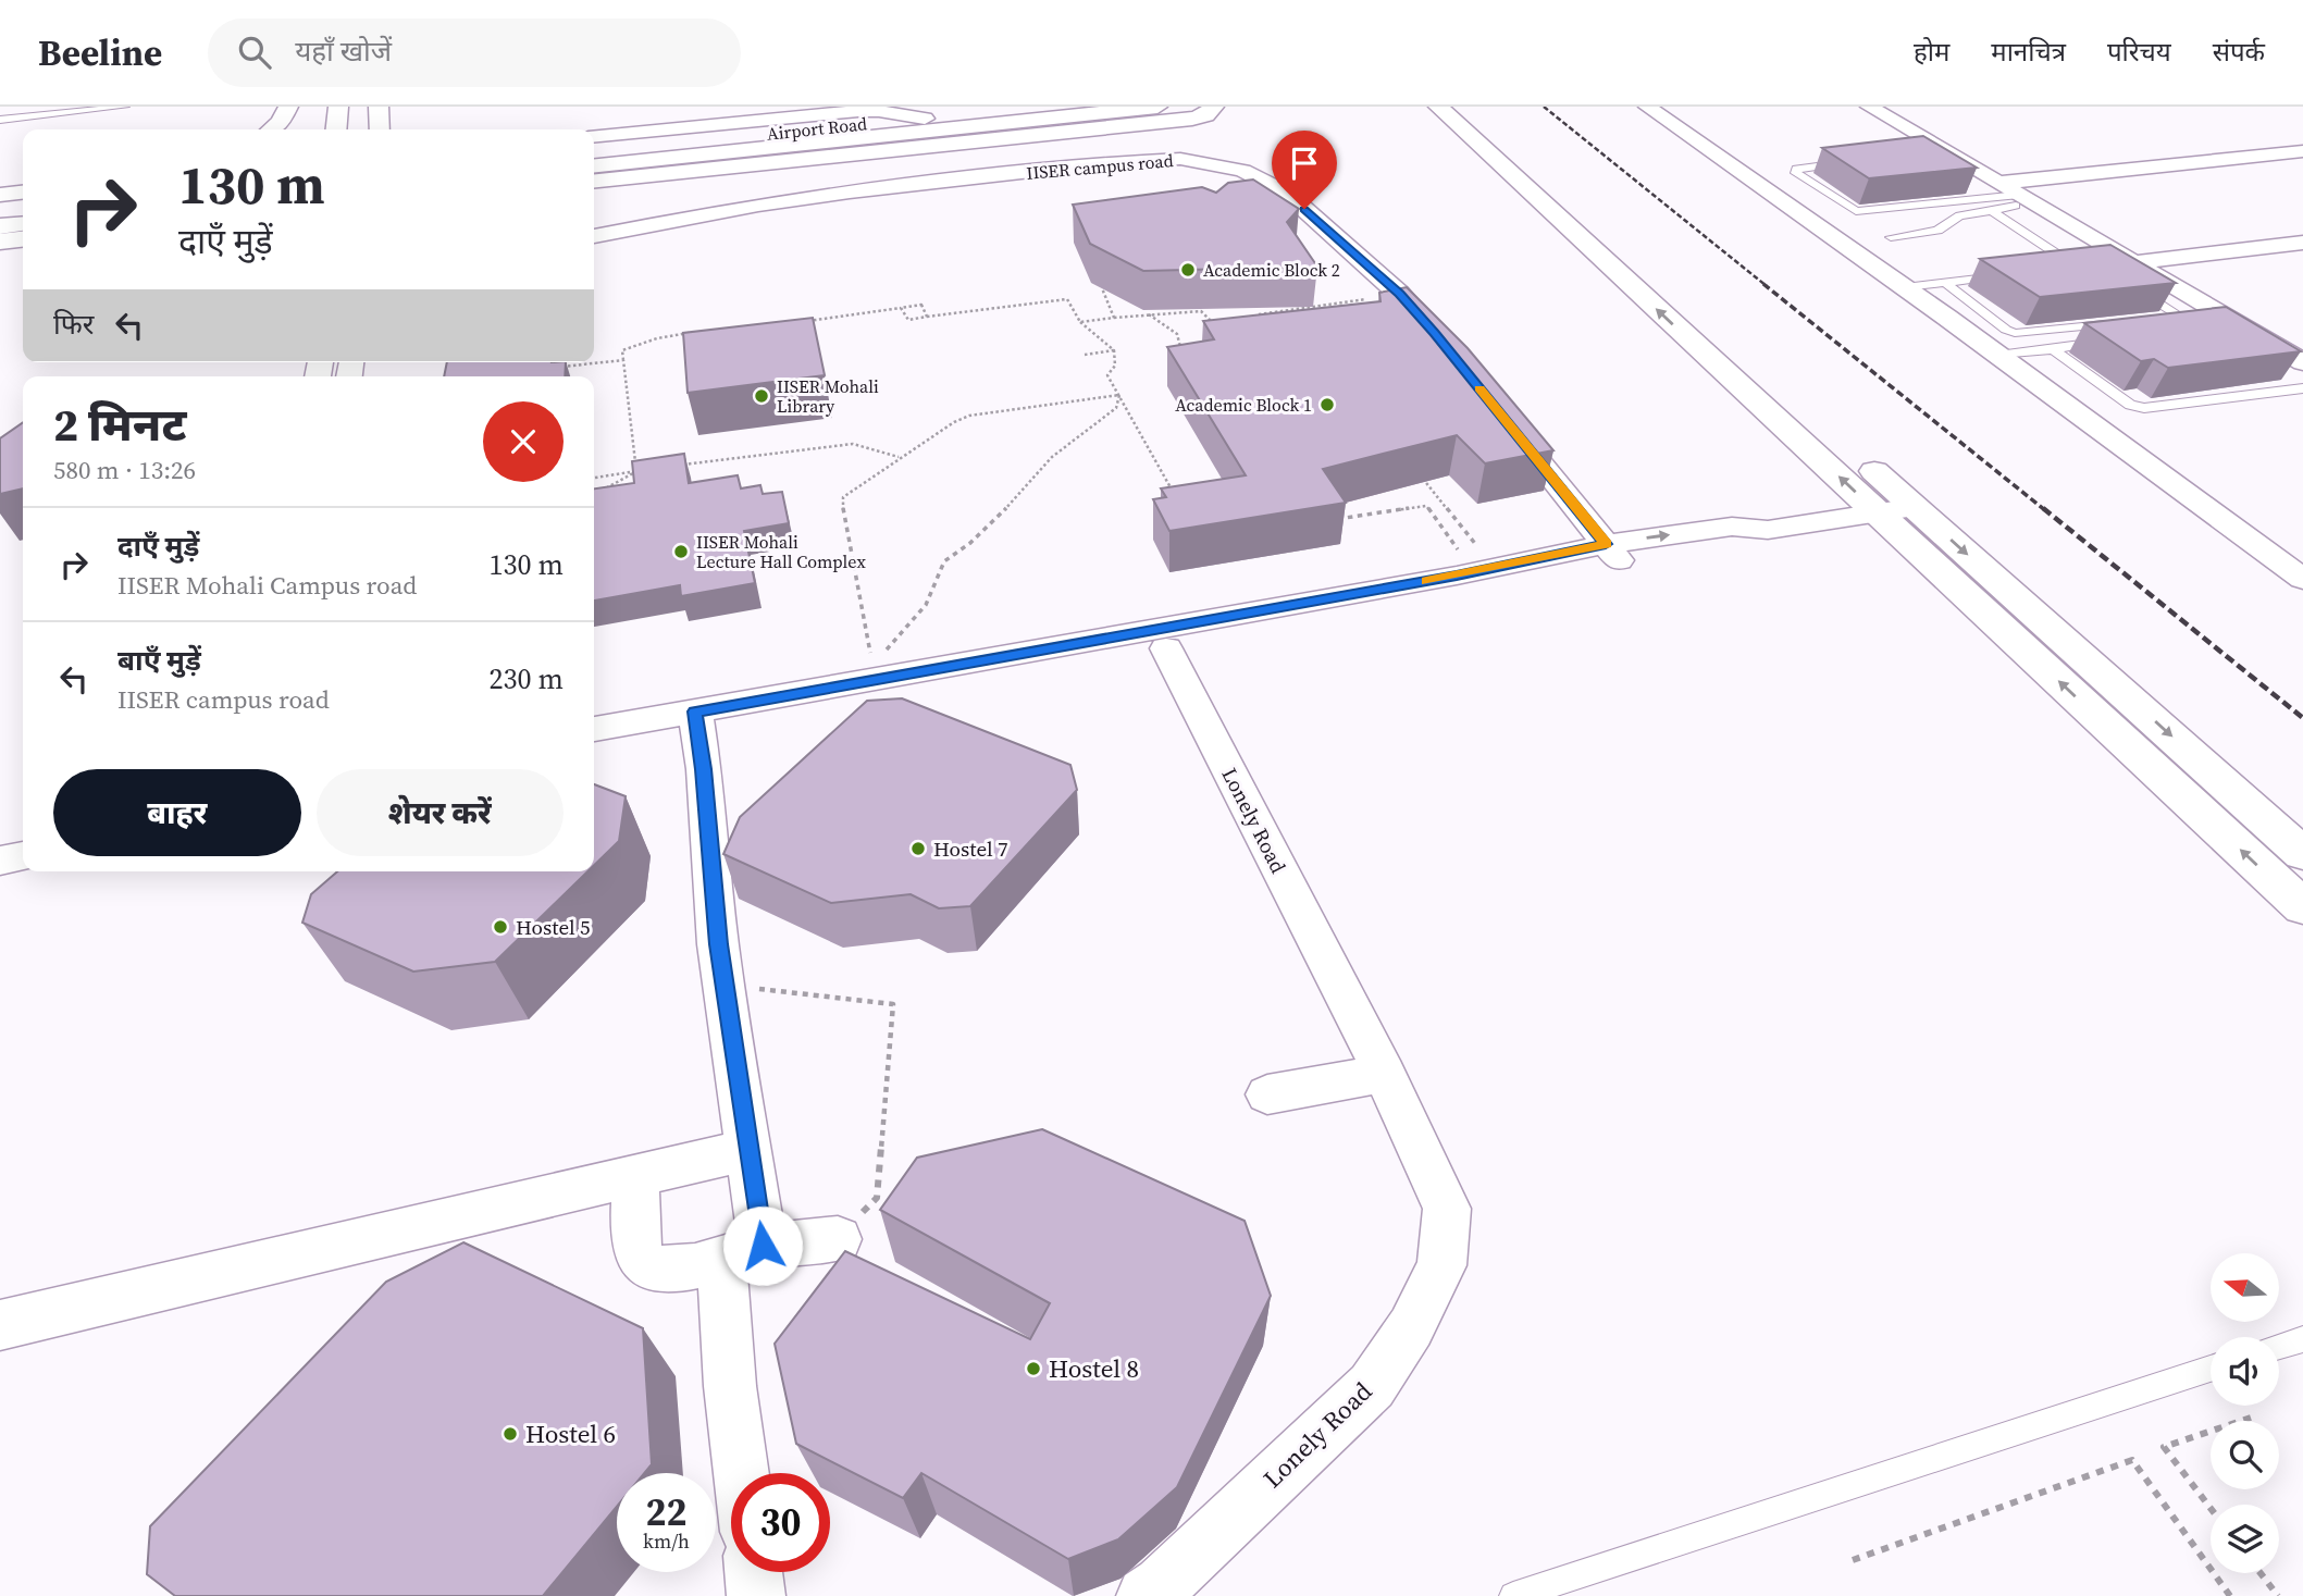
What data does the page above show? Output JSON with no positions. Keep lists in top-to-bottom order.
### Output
{
  "streets": {
    "street": ["Airport Road", "IISER campus road", "Lonely Road"]
  },
  "places": [
    "Academic Block 2",
    "IISER Mohali Library",
    "Academic Block 1",
    "IISER Mohali Lecture Hall Complex",
    "Hostel 7",
    "Hostel 5",
    "Hostel 8",
    "Hostel 6"
  ],
  "north": "left",
  "page": {
    "header": "Beeline",
    "search": "यहाँ खोजें",
    "nav": [
      "होम",
      "मानचित्र",
      "परिचय",
      "संपर्क"
    ],
    "turn": ["130 m", "दाएँ मुड़ें"],
    "then": "फिर",
    "heading": ["2 मिनट", "580 m · 13:26"],
    "list": [
      {
        "name": "दाएँ मुड़ें",
        "note": "IISER Mohali Campus road",
        "value": "130 m"
      },
      {
        "name": "बाएँ मुड़ें",
        "note": "IISER campus road",
        "value": "230 m"
      }
    ],
    "buttons": ["बाहर", "शेयर करें"],
    "speed": "22 km/h",
    "limit": "30"
  }
}
